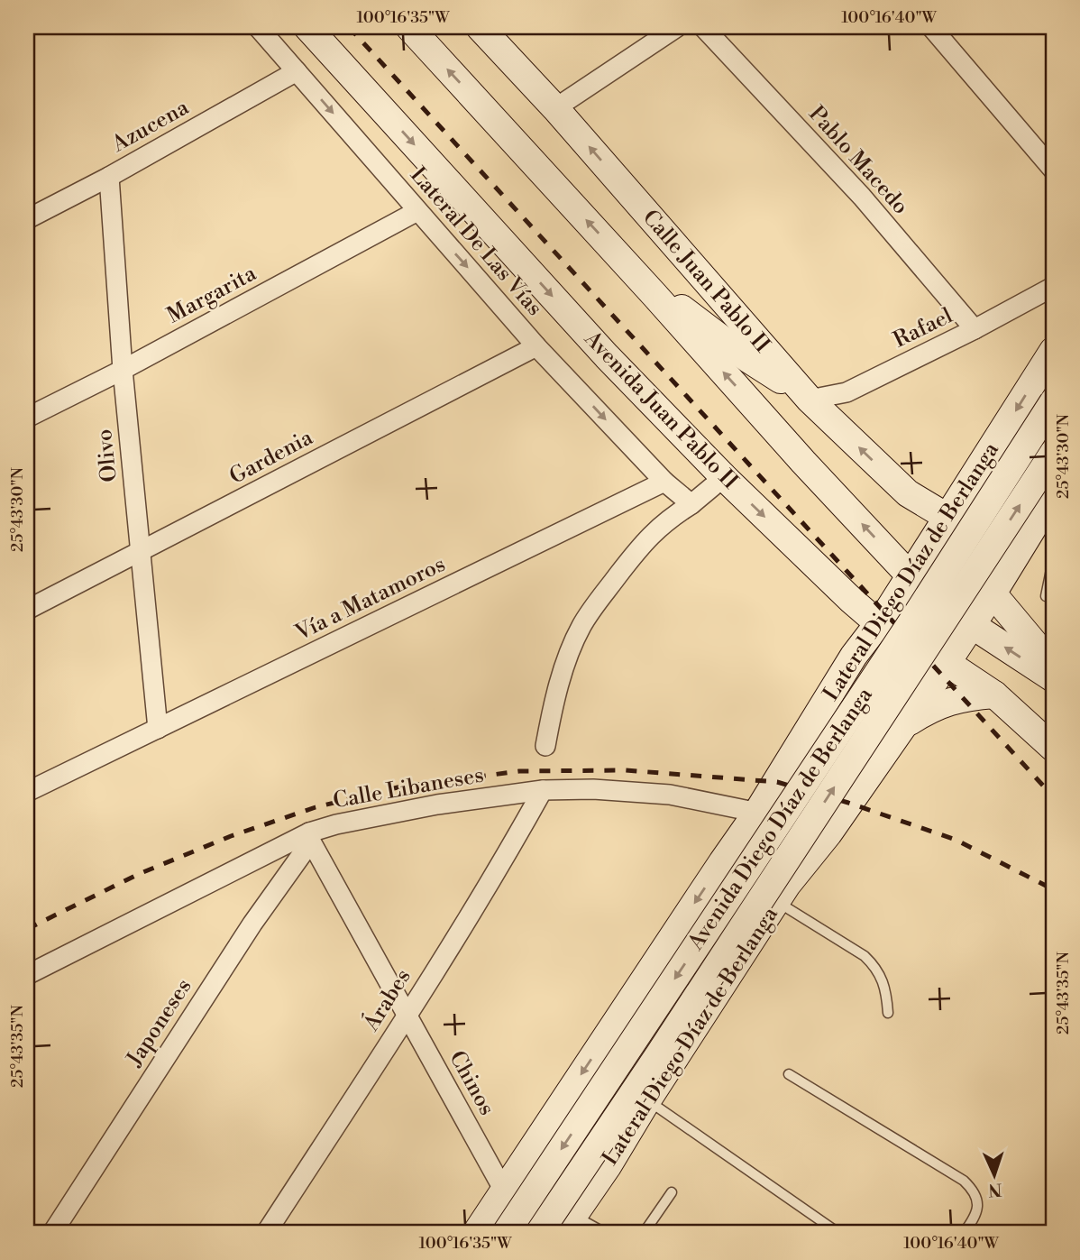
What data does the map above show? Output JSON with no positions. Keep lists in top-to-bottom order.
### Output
{
  "streets": {
    "main road": [
      "Calle Juan Pablo II",
      "Avenida Juan Pablo II",
      "Lateral Diego Díaz de Berlanga",
      "Avenida Diego Díaz de Berlanga"
    ],
    "street": [
      "Azucena",
      "Pablo Macedo",
      "Lateral De Las Vías",
      "Margarita",
      "Rafael",
      "Olivo",
      "Gardenia",
      "Vía a Matamoros",
      "Calle Libaneses",
      "Árabes",
      "Japoneses",
      "Chinos"
    ]
  },
  "crossings": [
    ["Azucena", "Lateral De Las Vías"],
    ["Azucena", "Olivo"],
    ["Pablo Macedo", "Rafael"],
    ["Lateral De Las Vías", "Margarita"],
    ["Lateral De Las Vías", "Gardenia"],
    ["Lateral De Las Vías", "Vía a Matamoros"],
    ["Calle Juan Pablo II", "Rafael"],
    ["Calle Juan Pablo II", "Lateral Diego Díaz de Berlanga"],
    ["Margarita", "Olivo"],
    ["Avenida Juan Pablo II", "Lateral Diego Díaz de Berlanga"],
    ["Olivo", "Gardenia"],
    ["Olivo", "Vía a Matamoros"],
    ["Lateral Diego Díaz de Berlanga", "Calle Libaneses"],
    ["Lateral Diego Díaz de Berlanga", "Avenida Diego Díaz de Berlanga"],
    ["Lateral Diego Díaz de Berlanga", "Chinos"],
    ["Calle Libaneses", "Árabes"],
    ["Calle Libaneses", "Japoneses"],
    ["Calle Libaneses", "Chinos"],
    ["Árabes", "Chinos"],
    ["Japoneses", "Chinos"]
  ],
  "one_way": ["Lateral De Las Vías"],
  "north": "bottom",
  "coordinates": [
    "100°16'35\"W",
    "100°16'40\"W",
    "25°43'30\"N",
    "25°43'35\"N"
  ]
}
